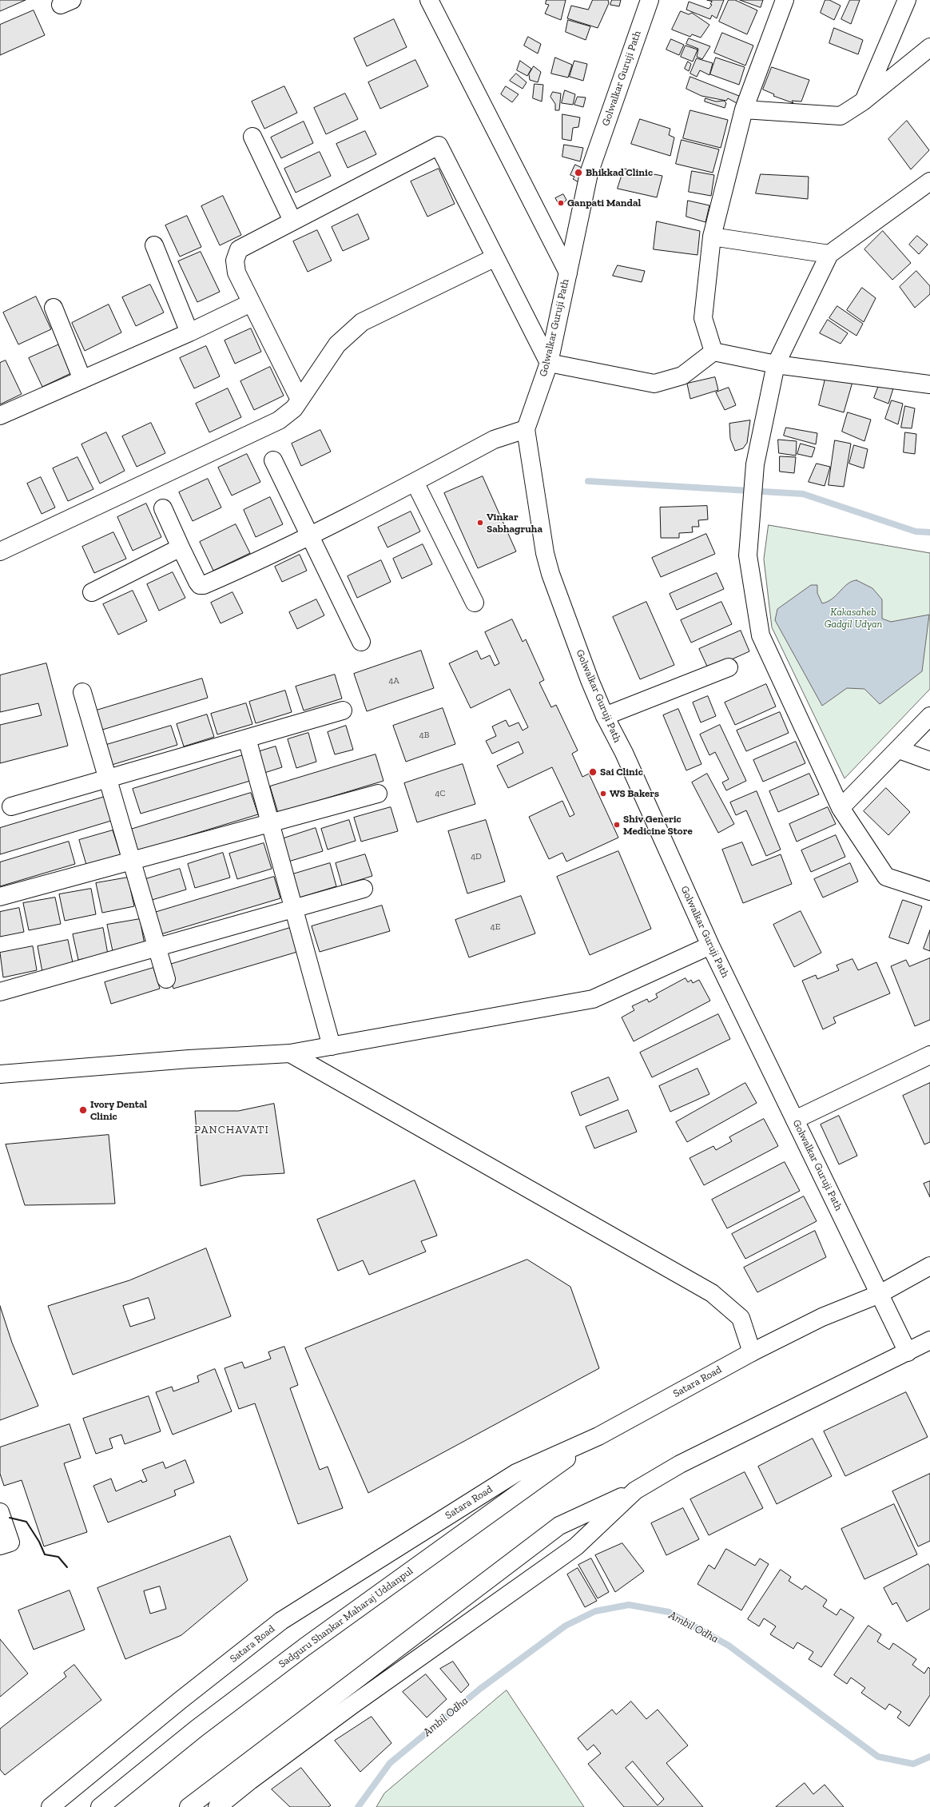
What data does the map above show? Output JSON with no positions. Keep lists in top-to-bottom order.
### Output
{
  "streets": {
    "main road": ["Golwalkar Guruji Path", "Satara Road", "Sadguru Shankar Maharaj Uddanpul"]
  },
  "crossings": [
    ["Golwalkar Guruji Path", "Satara Road"],
    ["Satara Road", "Sadguru Shankar Maharaj Uddanpul"]
  ],
  "districts": ["PANCHAVATI"],
  "water": ["Ambil Odha"],
  "parks": ["Kakasaheb Gadgil Udyan"],
  "places": [
    "Bhikkad Clinic",
    "Ganpati Mandal",
    "Vinkar Sabhagruha",
    "Sai Clinic",
    "WS Bakers",
    "Shiv Generic Medicine Store",
    "Ivory Dental Clinic"
  ],
  "house_numbers": [
    "4A",
    "4B",
    "4C",
    "4D",
    "4E"
  ]
}
